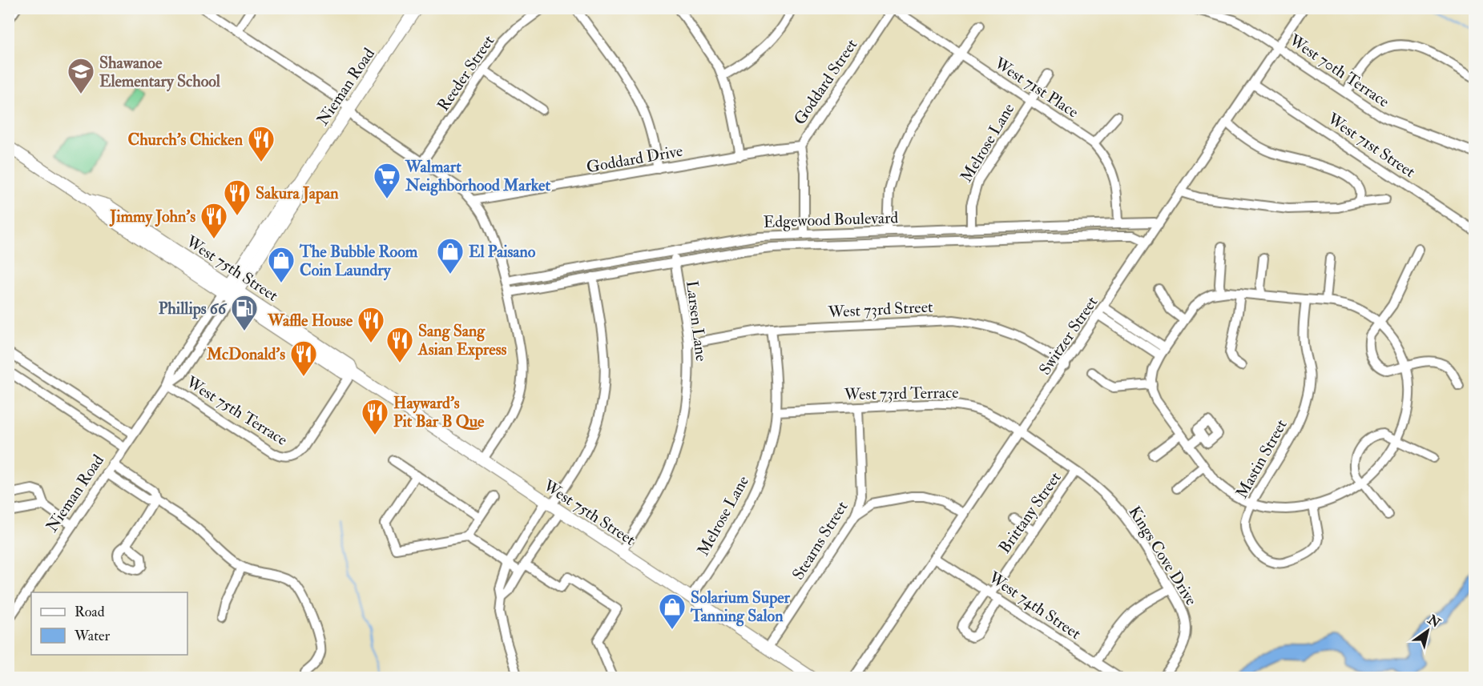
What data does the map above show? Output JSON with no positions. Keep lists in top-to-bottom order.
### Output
{
  "streets": {
    "main road": ["Nieman Road", "West 75th Street"],
    "street": [
      "West 70th Terrace",
      "Reeder Street",
      "Goddard Street",
      "West 71st Place",
      "Melrose Lane",
      "West 71st Street",
      "Goddard Drive",
      "Edgewood Boulevard",
      "West 73rd Street",
      "Larsen Lane",
      "Switzer Street",
      "West 73rd Terrace",
      "West 75th Terrace",
      "Mastin Street",
      "Brittany Street",
      "Stearns Street",
      "Kings Cove Drive",
      "West 74th Street"
    ]
  },
  "crossings": [
    ["West 70th Terrace", "Switzer Street"],
    ["Goddard Street", "West 71st Place"],
    ["Goddard Street", "Goddard Drive"],
    ["Goddard Street", "Edgewood Boulevard"],
    ["Nieman Road", "West 75th Street"],
    ["Nieman Road", "West 75th Terrace"],
    ["West 71st Place", "Melrose Lane"],
    ["West 71st Place", "Edgewood Boulevard"],
    ["Melrose Lane", "Edgewood Boulevard"],
    ["Melrose Lane", "West 75th Street"],
    ["Melrose Lane", "West 73rd Street"],
    ["Melrose Lane", "West 73rd Terrace"],
    ["West 71st Street", "Switzer Street"],
    ["Edgewood Boulevard", "Larsen Lane"],
    ["Edgewood Boulevard", "Switzer Street"],
    ["West 75th Street", "Larsen Lane"],
    ["West 75th Street", "West 75th Terrace"],
    ["West 75th Street", "Stearns Street"],
    ["West 73rd Street", "Larsen Lane"],
    ["West 73rd Street", "Switzer Street"],
    ["Switzer Street", "West 73rd Terrace"],
    ["Switzer Street", "Kings Cove Drive"],
    ["Switzer Street", "West 74th Street"],
    ["West 73rd Terrace", "Stearns Street"],
    ["West 73rd Terrace", "Kings Cove Drive"],
    ["Brittany Street", "Kings Cove Drive"],
    ["Brittany Street", "West 74th Street"]
  ],
  "places": {
    "school or university": ["Shawanoe Elementary School"],
    "restaurant": [
      "Church's Chicken",
      "Sakura Japan",
      "Jimmy John's",
      "Waffle House",
      "Sang Sang Asian Express",
      "McDonald's",
      "Hayward's Pit Bar B Que"
    ],
    "supermarket": ["Walmart Neighborhood Market"],
    "shop": ["El Paisano", "The Bubble Room Coin Laundry", "Solarium Super Tanning Salon"],
    "fuel station": ["Phillips 66"]
  },
  "legend": ["Road", "Water"],
  "north": "top right"
}
